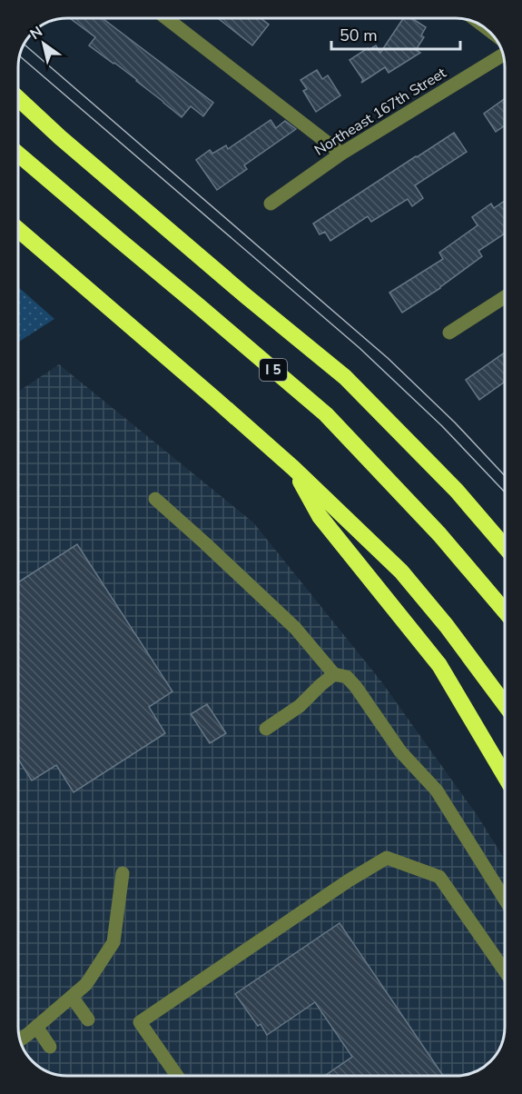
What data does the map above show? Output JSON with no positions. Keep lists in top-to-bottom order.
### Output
{
  "streets": {
    "highway": ["I 5"],
    "street": ["Northeast 167th Street"]
  },
  "scale_bar": "50 m",
  "north": "top left"
}
